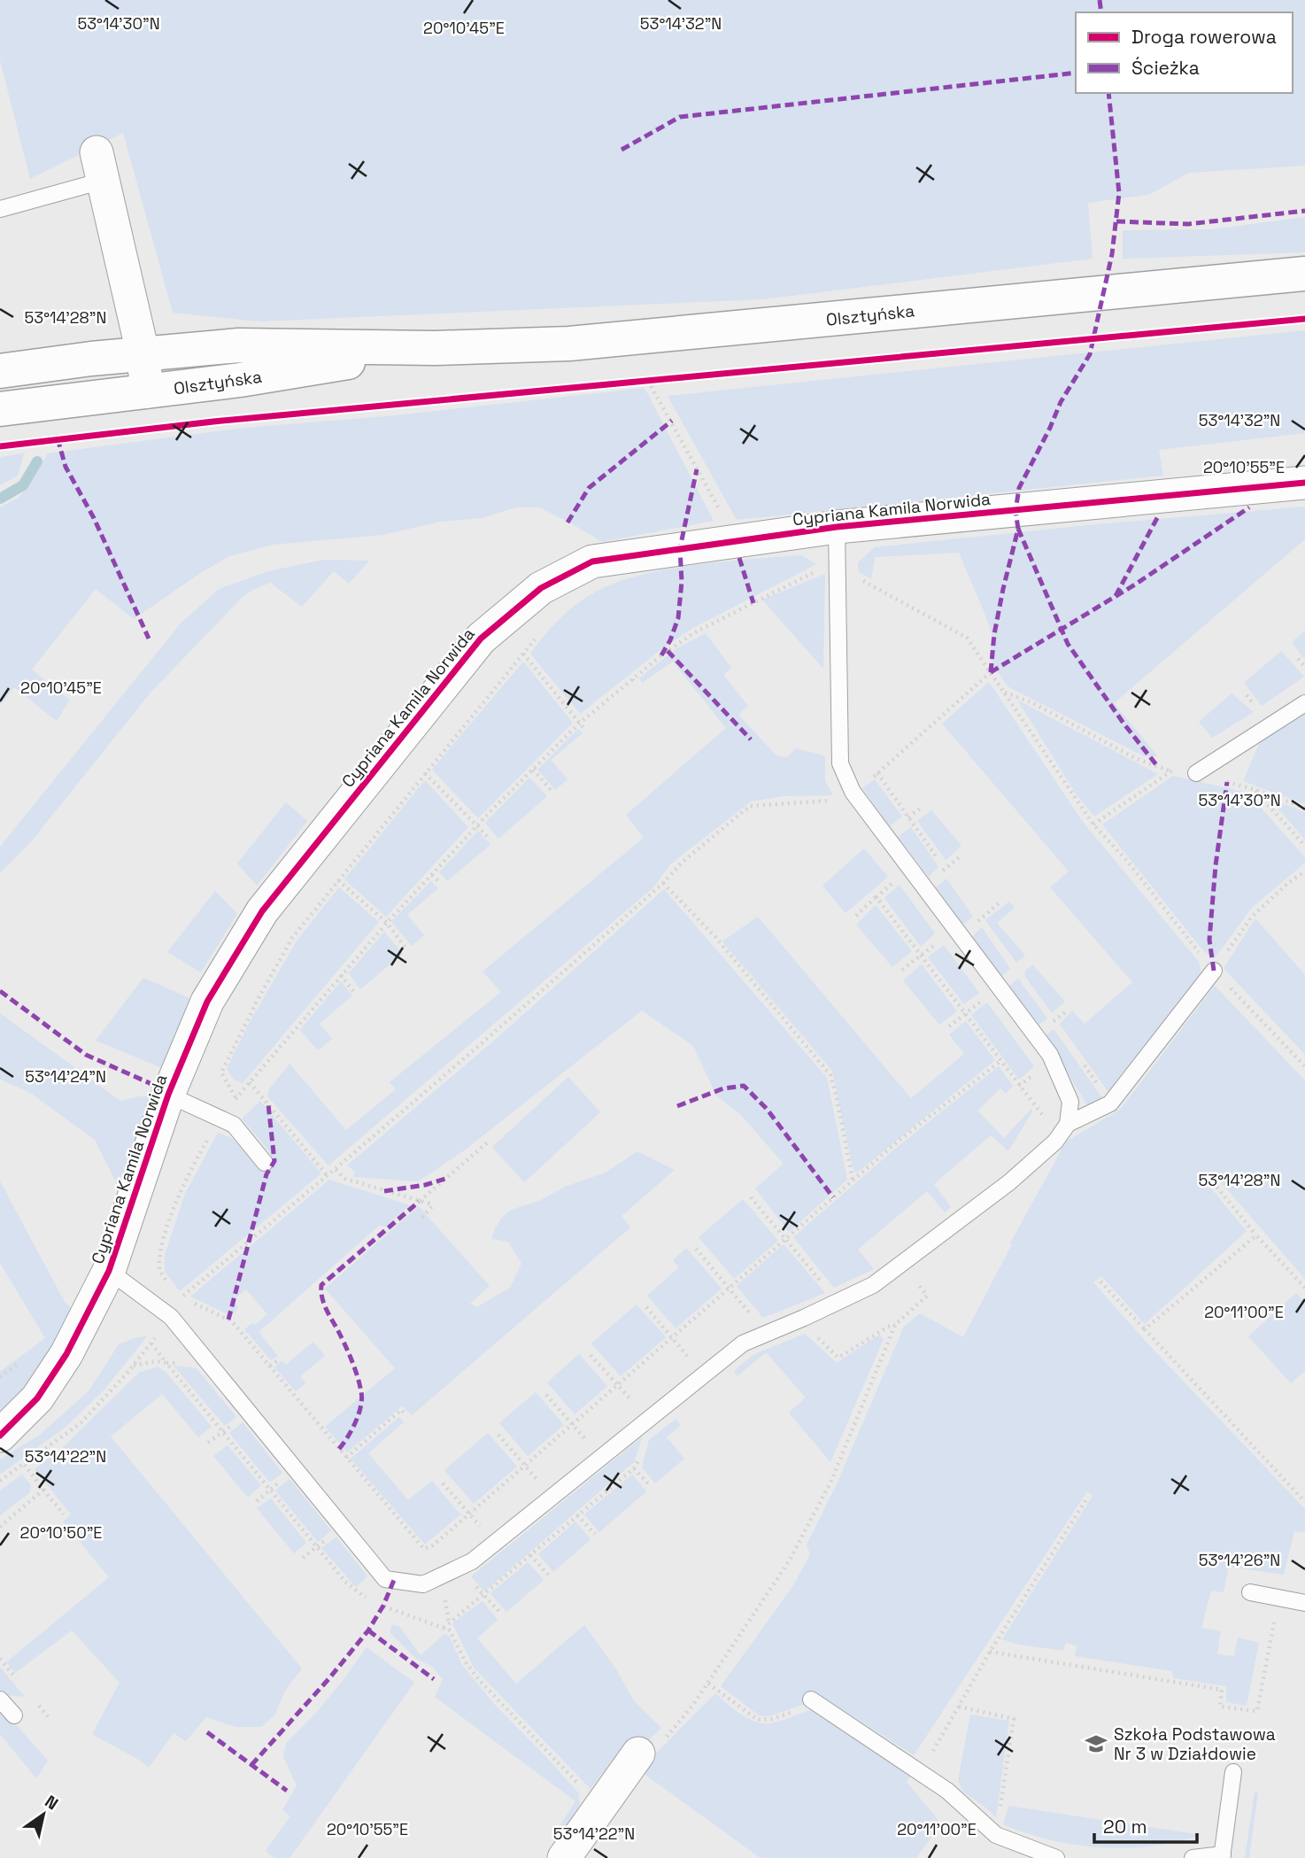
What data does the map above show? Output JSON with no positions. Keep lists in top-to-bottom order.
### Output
{
  "streets": {
    "main road": ["Olsztyńska"],
    "street": ["Cypriana Kamila Norwida"]
  },
  "places": {
    "school or university": ["Szkoła Podstawowa Nr 3 w Działdowie"]
  },
  "legend": ["Droga rowerowa", "Ścieżka"],
  "scale_bar": "20 m",
  "north": "top right",
  "coordinates": [
    "53°14'32\"N",
    "53°14'30\"N",
    "20°10'45\"E",
    "53°14'28\"N",
    "20°10'55\"E",
    "53°14'24\"N",
    "20°11'00\"E",
    "53°14'22\"N",
    "20°10'50\"E",
    "53°14'26\"N"
  ]
}
